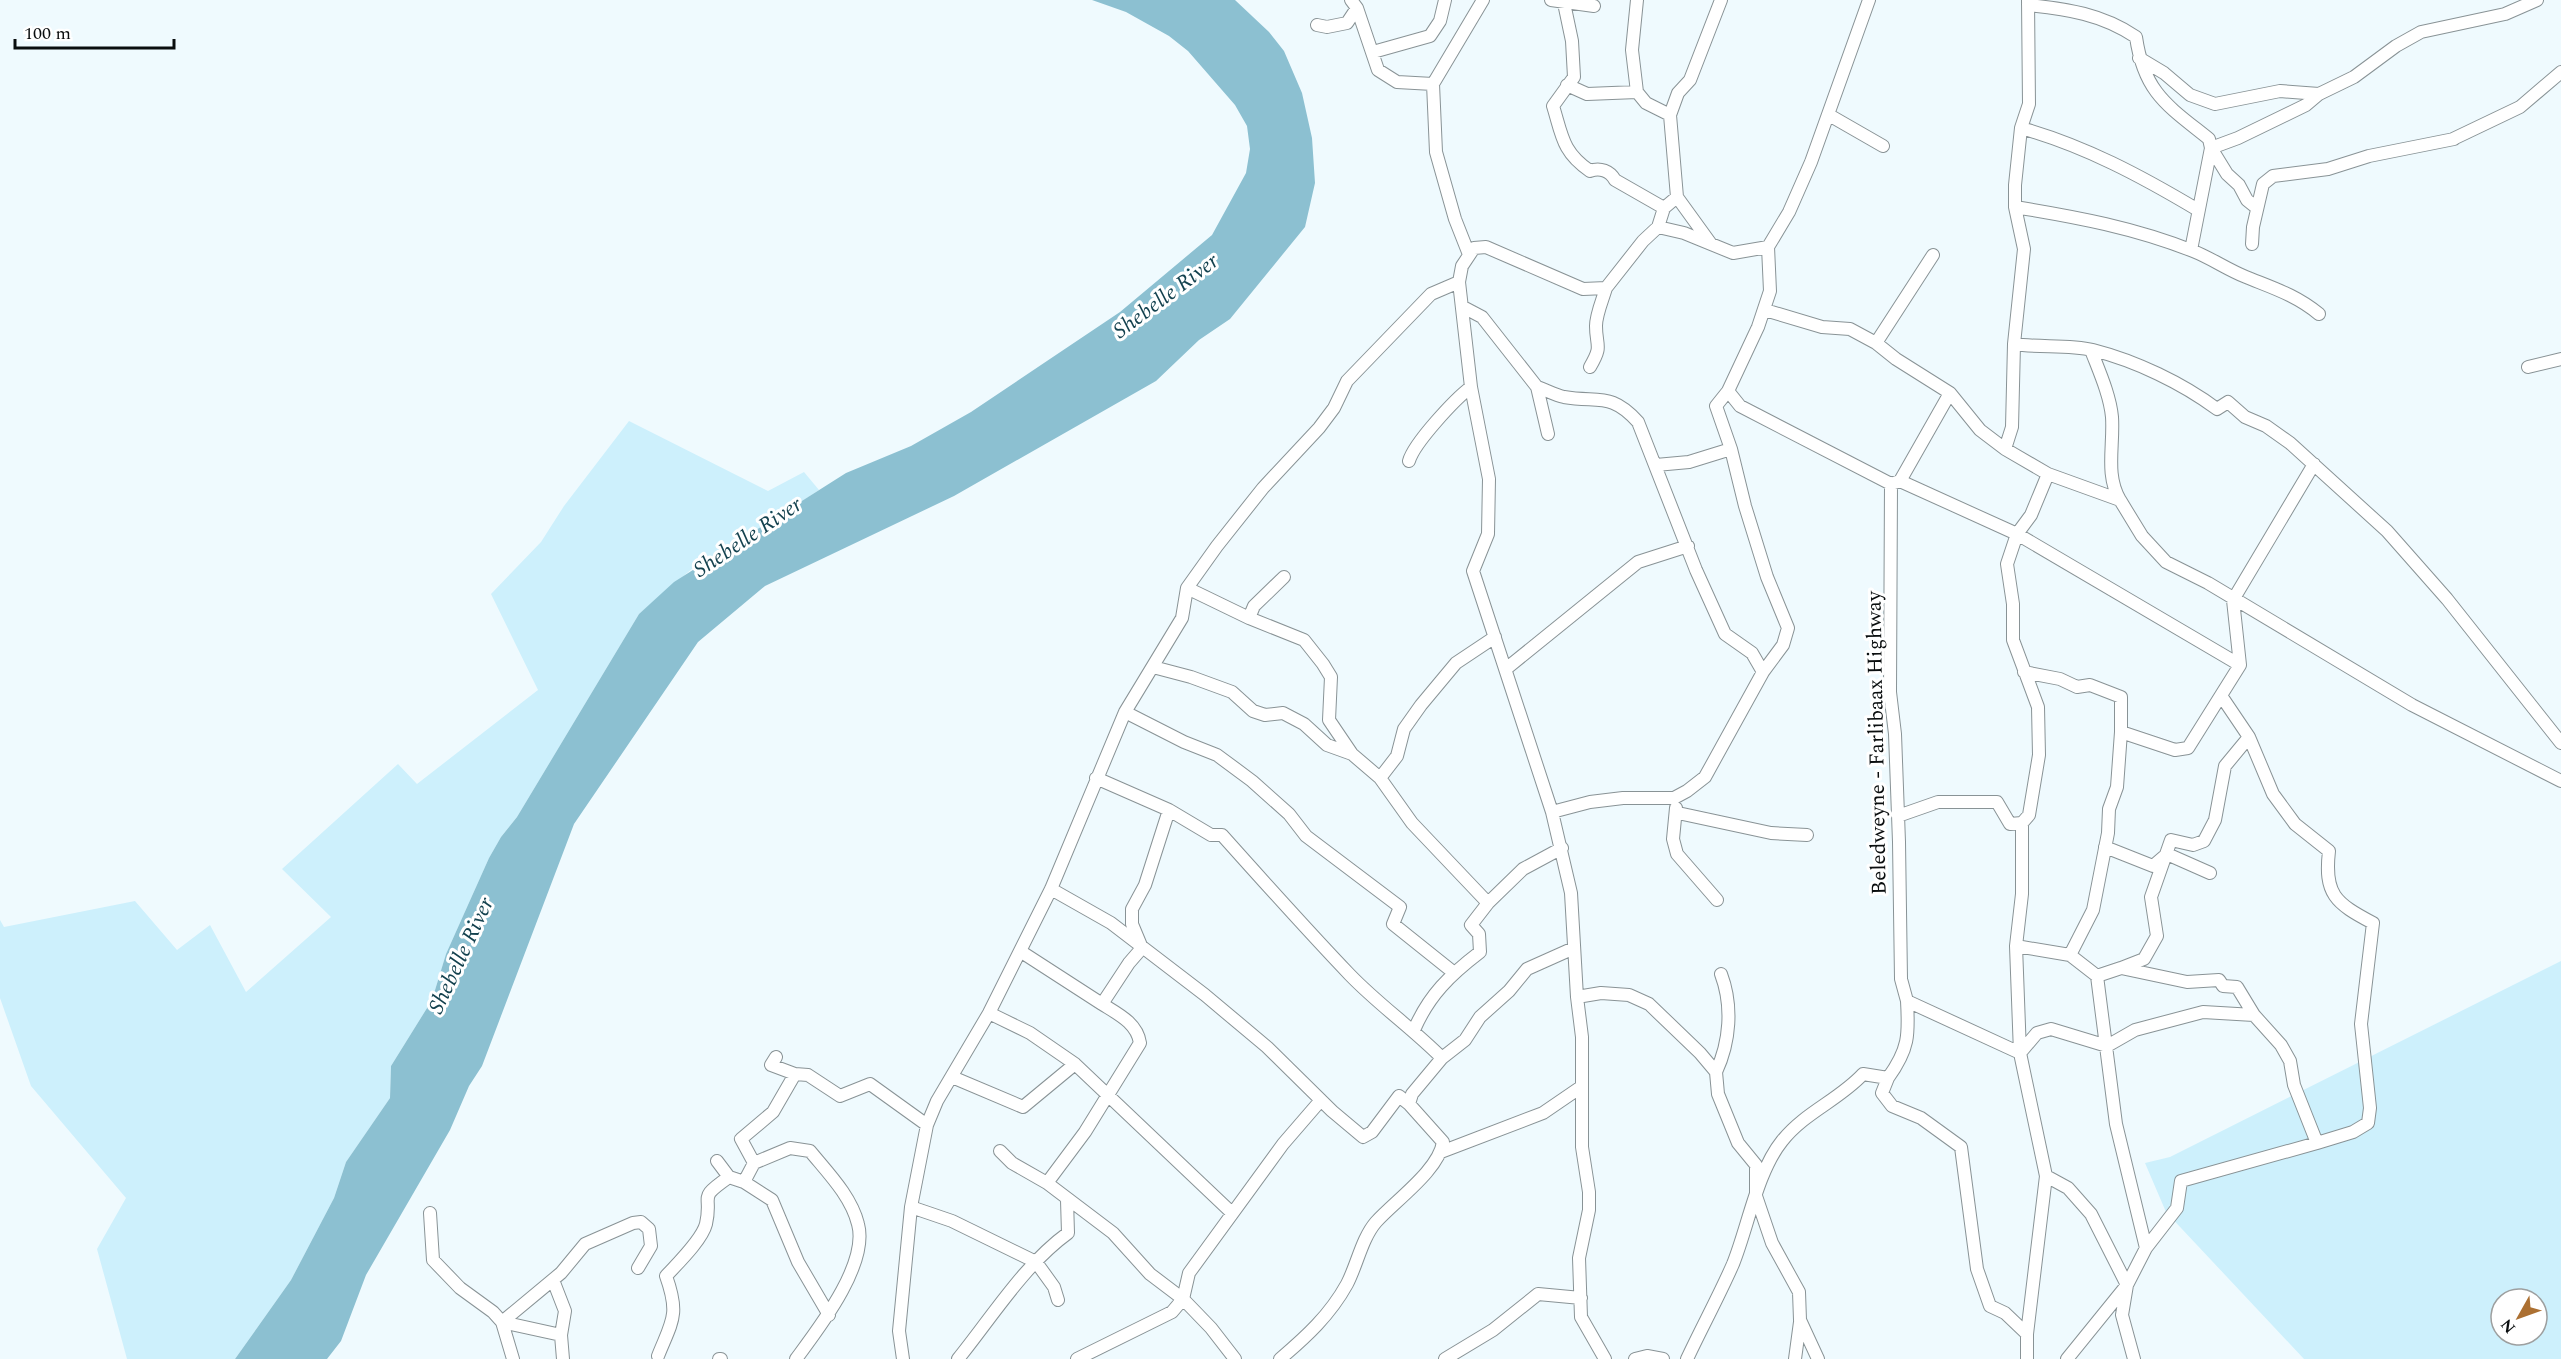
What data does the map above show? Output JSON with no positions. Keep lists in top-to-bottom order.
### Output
{
  "streets": {
    "street": ["Beledweyne - Farlibaax Highway"]
  },
  "water": ["Shebelle River"],
  "scale_bar": "100 m",
  "north": "bottom left"
}
